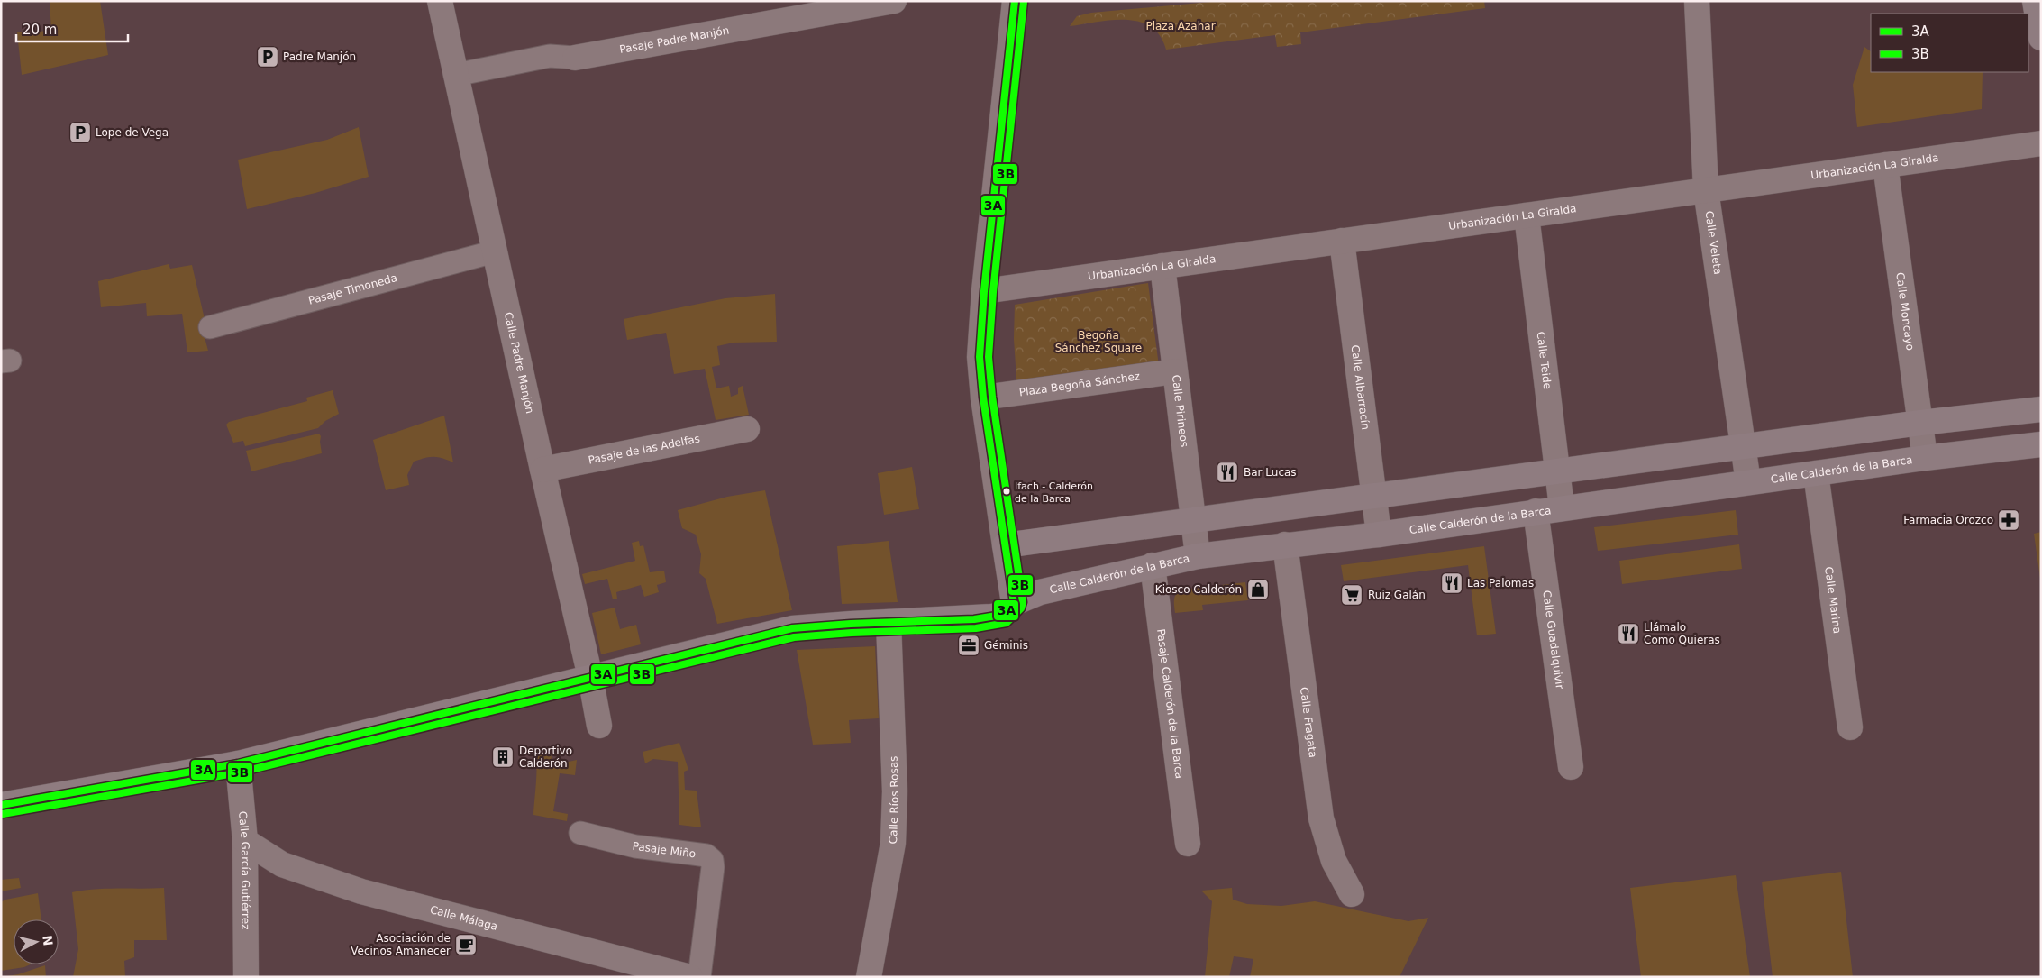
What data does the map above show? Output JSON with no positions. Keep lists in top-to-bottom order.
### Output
{
  "streets": {
    "main road": ["Calle Calderón de la Barca"],
    "street": [
      "Pasaje Padre Manjón",
      "Urbanización La Giralda",
      "Calle Veleta",
      "Pasaje Timoneda",
      "Calle Moncayo",
      "Calle Teide",
      "Calle Padre Manjón",
      "Plaza Begoña Sánchez",
      "Calle Albarracín",
      "Calle Pirineos",
      "Pasaje de las Adelfas",
      "Calle Marina",
      "Calle Guadalquivir",
      "Pasaje Calderón de la Barca",
      "Calle Fragata",
      "Calle Ríos Rosas",
      "Pasaje Miño",
      "Calle García Gutiérrez",
      "Calle Málaga"
    ]
  },
  "crossings": [
    ["Pasaje Padre Manjón", "Calle Padre Manjón"],
    ["Urbanización La Giralda", "Calle Veleta"],
    ["Urbanización La Giralda", "Calle Moncayo"],
    ["Urbanización La Giralda", "Calle Teide"],
    ["Urbanización La Giralda", "Calle Albarracín"],
    ["Urbanización La Giralda", "Calle Pirineos"],
    ["Calle Veleta", "Calle Calderón de la Barca"],
    ["Pasaje Timoneda", "Calle Padre Manjón"],
    ["Calle Moncayo", "Calle Calderón de la Barca"],
    ["Calle Teide", "Calle Calderón de la Barca"],
    ["Calle Padre Manjón", "Pasaje de las Adelfas"],
    ["Calle Padre Manjón", "Calle Calderón de la Barca"],
    ["Plaza Begoña Sánchez", "Calle Pirineos"],
    ["Calle Albarracín", "Calle Calderón de la Barca"],
    ["Calle Pirineos", "Calle Calderón de la Barca"],
    ["Calle Calderón de la Barca", "Calle Marina"],
    ["Calle Calderón de la Barca", "Calle Guadalquivir"],
    ["Calle Calderón de la Barca", "Pasaje Calderón de la Barca"],
    ["Calle Calderón de la Barca", "Calle Fragata"],
    ["Calle Calderón de la Barca", "Calle Ríos Rosas"],
    ["Calle Calderón de la Barca", "Calle García Gutiérrez"],
    ["Calle García Gutiérrez", "Calle Málaga"]
  ],
  "parks": ["Plaza Azahar", "Begoña Sánchez Square"],
  "places": {
    "parking": ["Padre Manjón", "Lope de Vega"],
    "restaurant": ["Bar Lucas", "Las Palomas", "Llámalo Como Quieras"],
    "other": ["Ifach - Calderón de la Barca"],
    "pharmacy": ["Farmacia Orozco"],
    "shop": ["Kiosco Calderón"],
    "supermarket": ["Ruiz Galán"],
    "office": ["Géminis"],
    "building": ["Deportivo Calderón"],
    "cafe": ["Asociación de Vecinos Amanecer"]
  },
  "lines": ["transit line 3A", "transit line 3B"],
  "legend": ["3A", "3B"],
  "scale_bar": "20 m",
  "north": "right"
}
